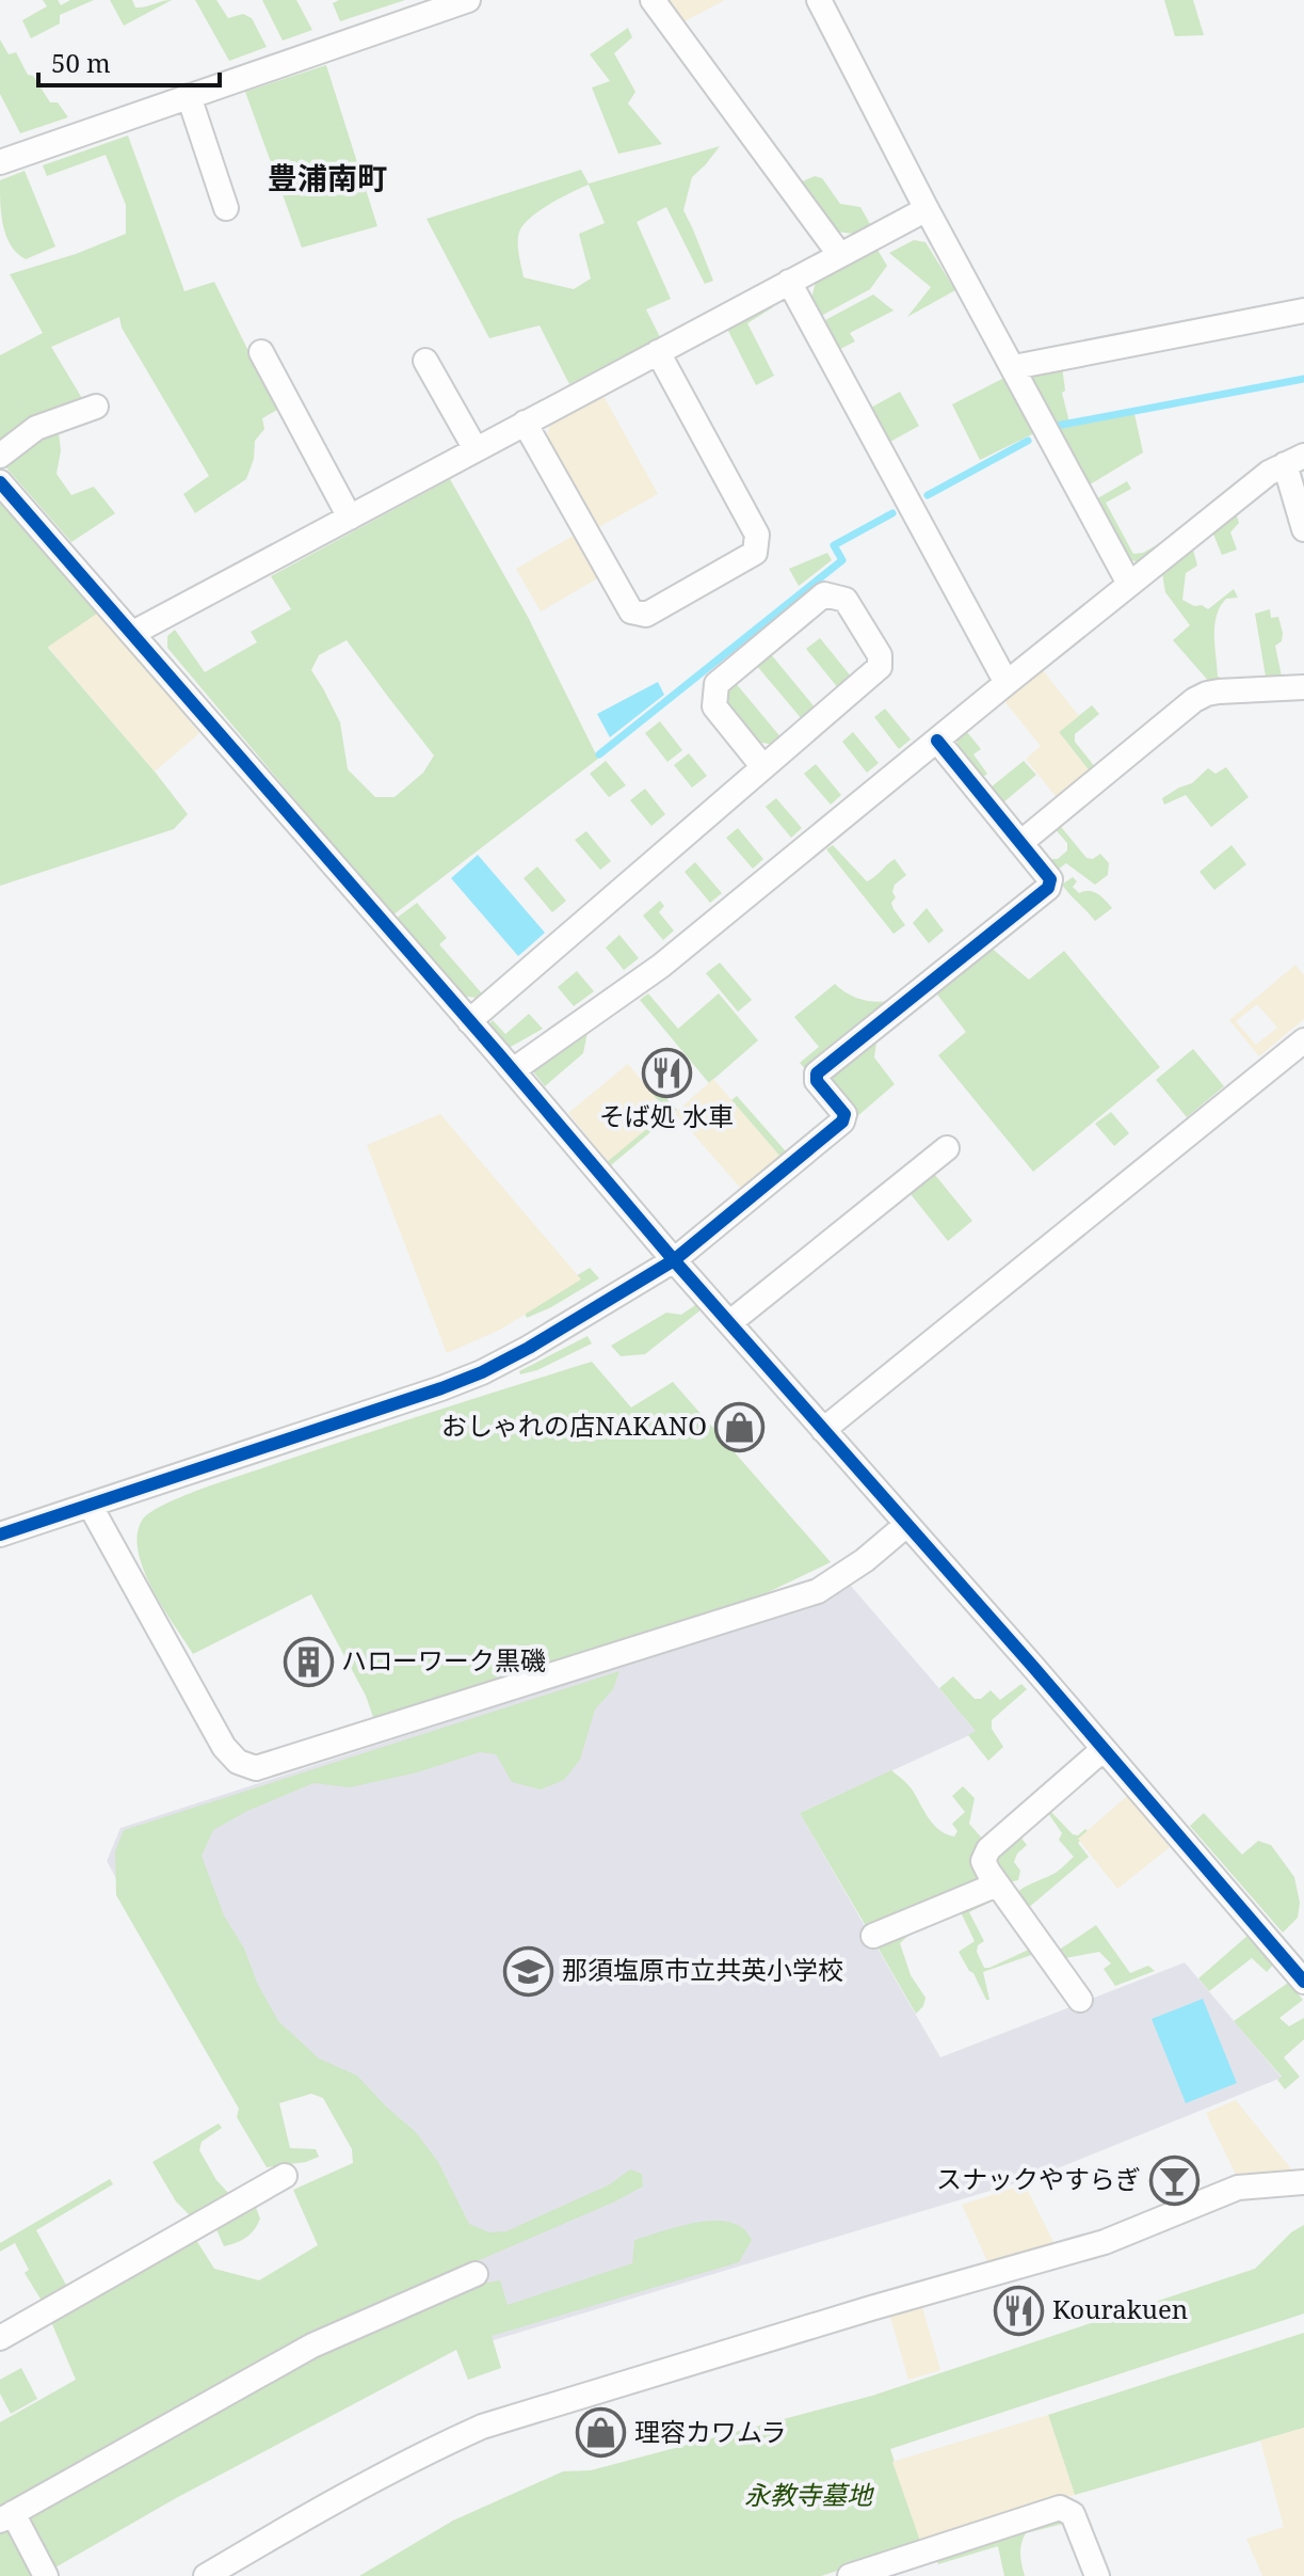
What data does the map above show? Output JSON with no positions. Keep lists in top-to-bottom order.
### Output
{
  "districts": ["豊浦南町"],
  "parks": ["永教寺墓地"],
  "places": {
    "restaurant": ["そば処 水車", "Kourakuen"],
    "shop": ["おしゃれの店NAKANO", "理容カワムラ"],
    "building": ["ハローワーク黒磯"],
    "school or university": ["那須塩原市立共英小学校"],
    "bar": ["スナックやすらぎ"]
  },
  "scale_bar": "50 m"
}
